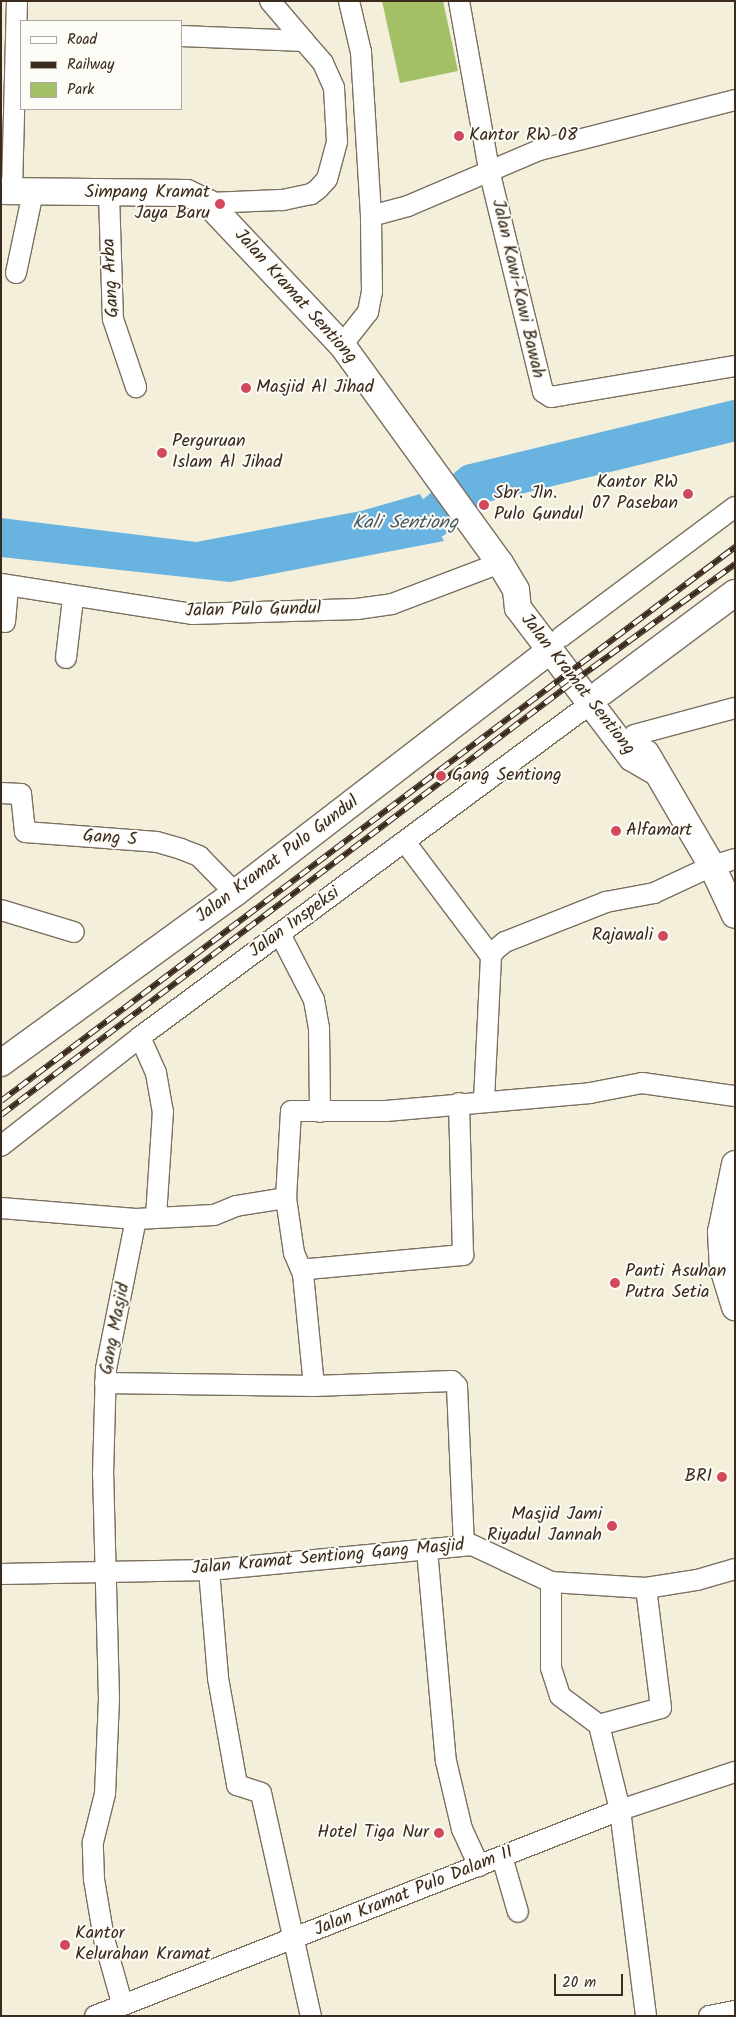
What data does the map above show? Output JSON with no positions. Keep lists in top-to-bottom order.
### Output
{
  "streets": {
    "street": [
      "Gang Arba",
      "Jalan Kawi-Kawi Bawah",
      "Jalan Kramat Sentiong",
      "Jalan Pulo Gundul",
      "Gang S",
      "Jalan Kramat Pulo Gundul",
      "Jalan Inspeksi",
      "Gang Masjid",
      "Jalan Kramat Sentiong Gang Masjid",
      "Jalan Kramat Pulo Dalam II"
    ]
  },
  "crossings": [
    ["Gang Arba", "Jalan Kramat Sentiong"],
    ["Jalan Kramat Sentiong", "Jalan Pulo Gundul"],
    ["Jalan Kramat Sentiong", "Jalan Kramat Pulo Gundul"],
    ["Jalan Kramat Sentiong", "Jalan Inspeksi"],
    ["Gang S", "Jalan Kramat Pulo Gundul"],
    ["Gang Masjid", "Jalan Kramat Sentiong Gang Masjid"],
    ["Gang Masjid", "Jalan Kramat Pulo Dalam II"]
  ],
  "water": ["Kali Sentiong"],
  "places": [
    "Kantor RW 08",
    "Simpang Kramat Jaya Baru",
    "Masjid Al Jihad",
    "Perguruan Islam Al Jihad",
    "Kantor RW 07 Paseban",
    "Sbr. Jln. Pulo Gundul",
    "Gang Sentiong",
    "Alfamart",
    "Rajawali",
    "Panti Asuhan Putra Setia",
    "BRI",
    "Masjid Jami Riyadul Jannah",
    "Hotel Tiga Nur",
    "Kantor Kelurahan Kramat"
  ],
  "legend": ["Road", "Railway", "Park"],
  "scale_bar": "20 m"
}
